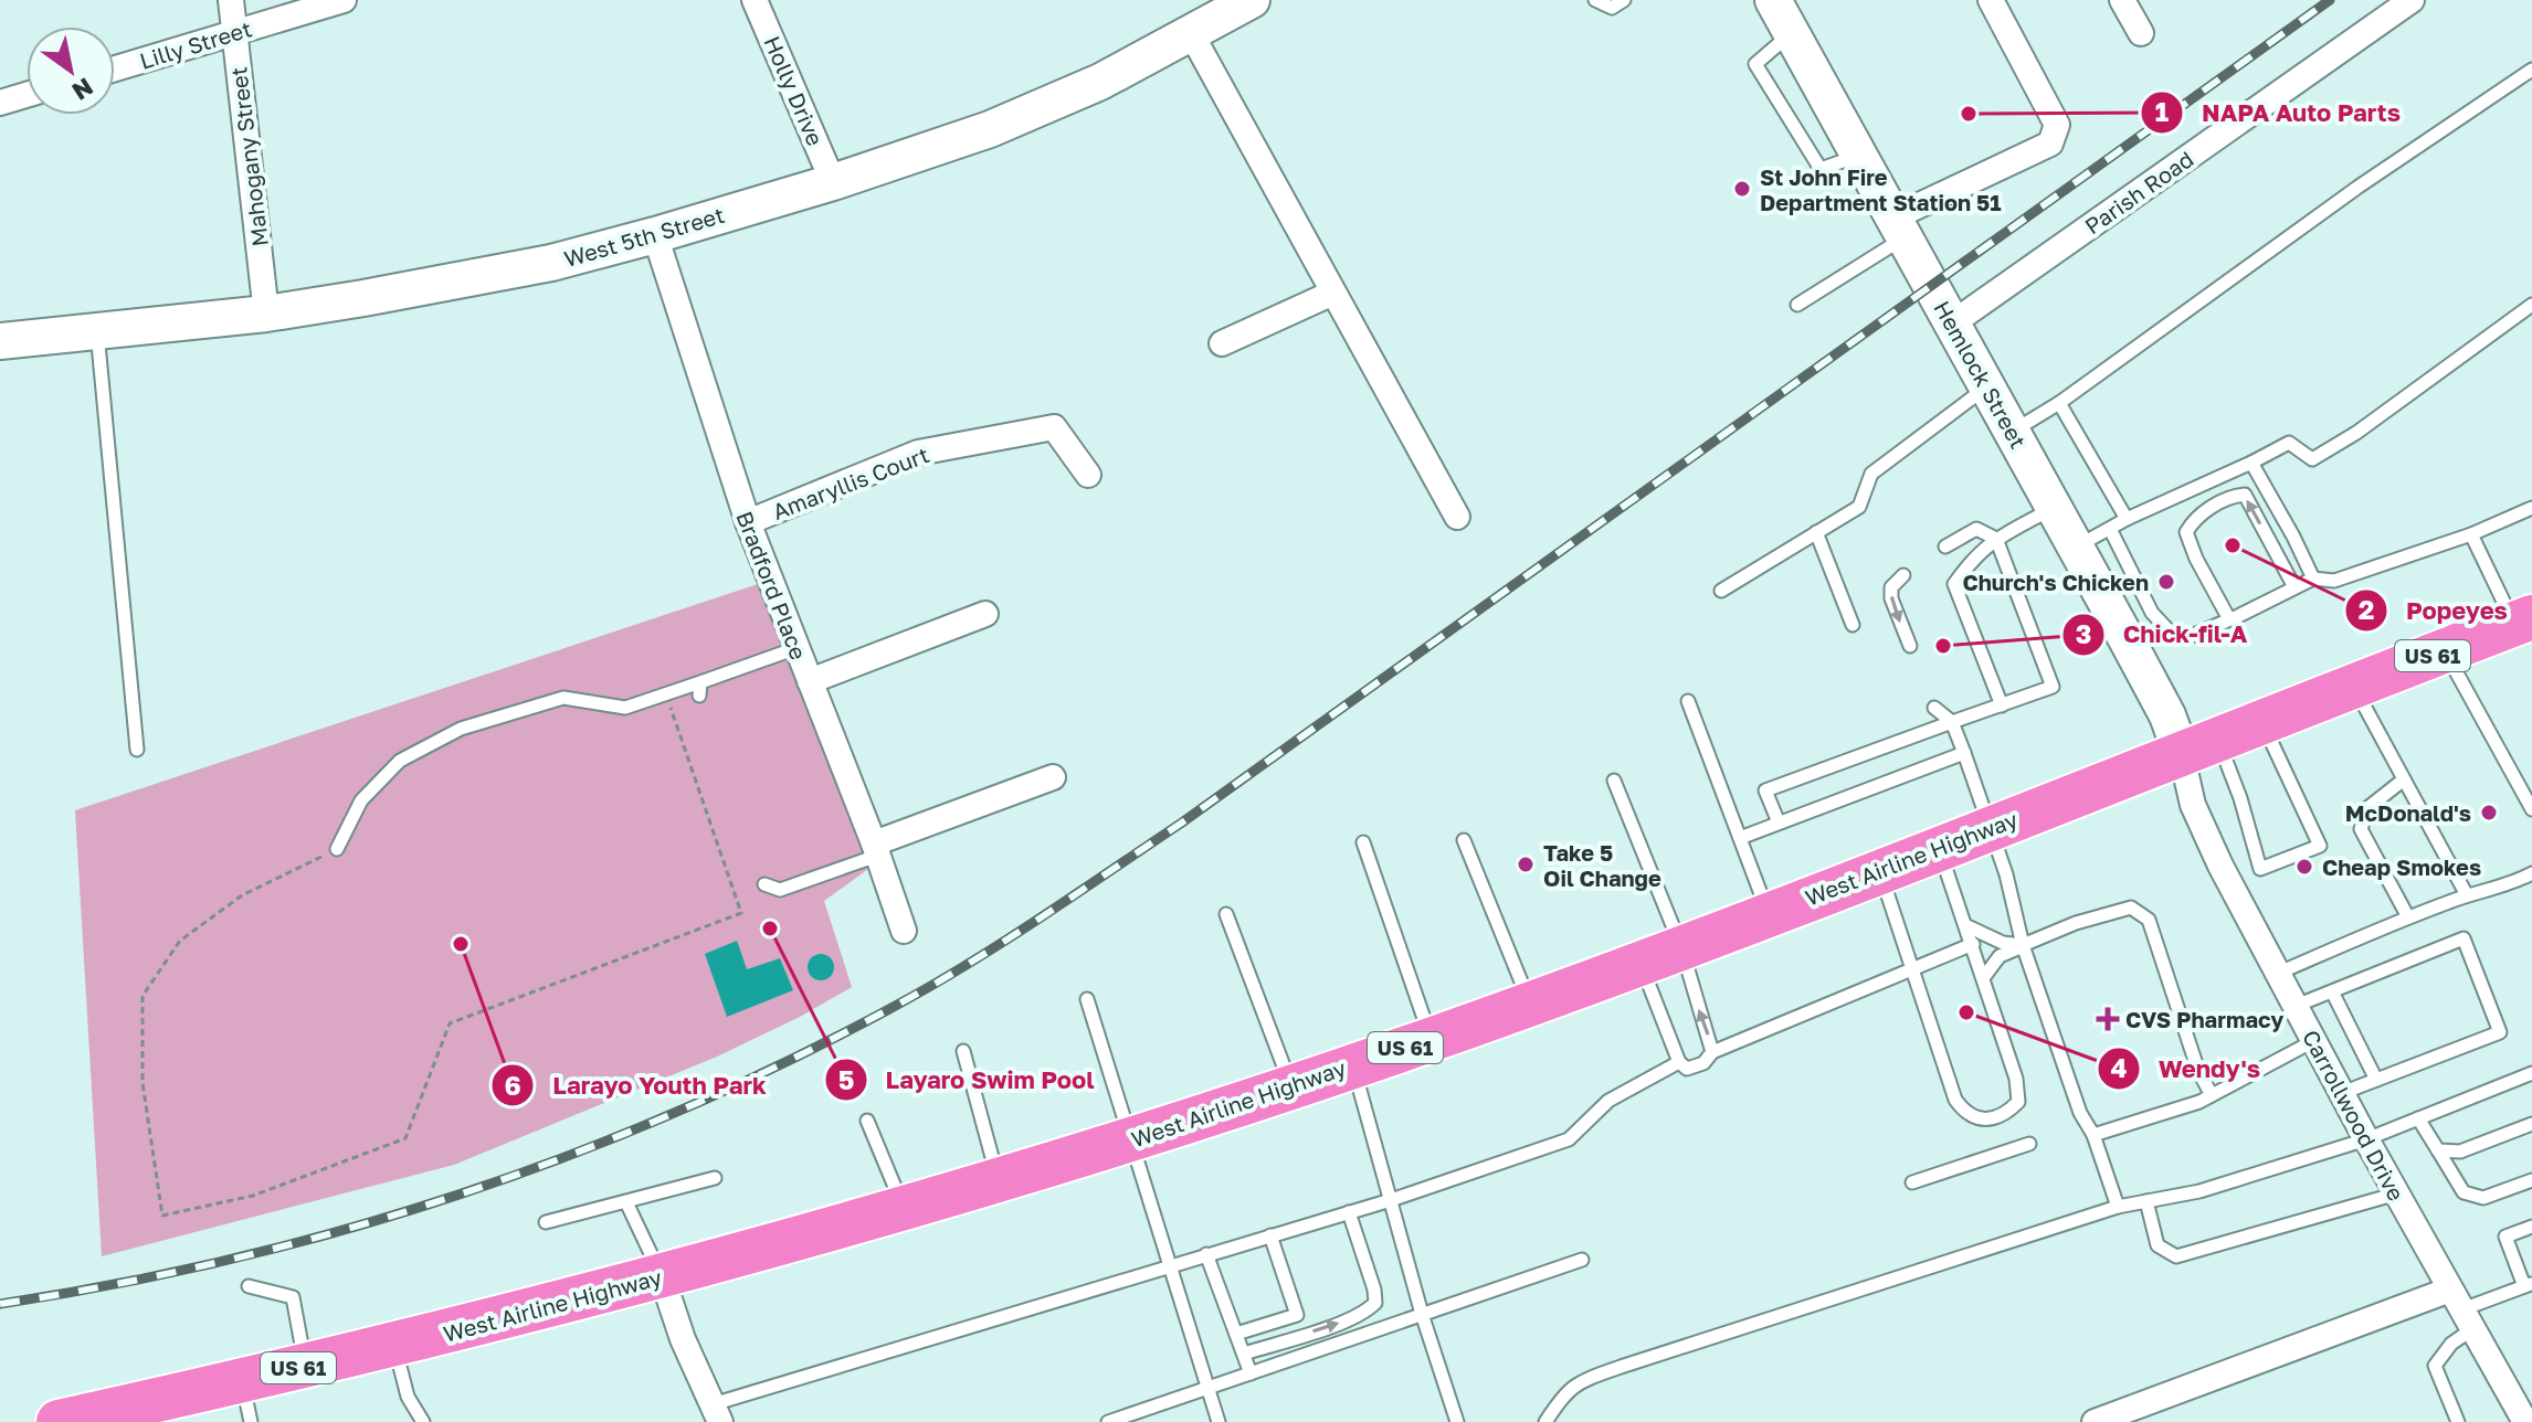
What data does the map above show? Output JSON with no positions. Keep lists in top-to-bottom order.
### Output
{
  "streets": {
    "highway": ["US 61", "West Airline Highway"],
    "main road": ["West 5th Street", "Hemlock Street"],
    "street": [
      "Lilly Street",
      "Holly Drive",
      "Mahogany Street",
      "Parish Road",
      "Amaryllis Court",
      "Bradford Place",
      "Carrollwood Drive"
    ]
  },
  "crossings": [
    ["Lilly Street", "Mahogany Street"],
    ["Holly Drive", "West 5th Street"],
    ["Mahogany Street", "West 5th Street"],
    ["Parish Road", "Hemlock Street"],
    ["West 5th Street", "Bradford Place"],
    ["Hemlock Street", "West Airline Highway"],
    ["Hemlock Street", "Carrollwood Drive"],
    ["Amaryllis Court", "Bradford Place"],
    ["West Airline Highway", "Carrollwood Drive"]
  ],
  "places": {
    "other": [
      "NAPA Auto Parts",
      "St John Fire Department Station 51",
      "Popeyes",
      "Church's Chicken",
      "Chick-fil-A",
      "McDonald's",
      "Take 5 Oil Change",
      "Cheap Smokes",
      "Layaro Swim Pool",
      "Larayo Youth Park",
      "Wendy's"
    ],
    "health": ["CVS Pharmacy"]
  },
  "north": "bottom right"
}
